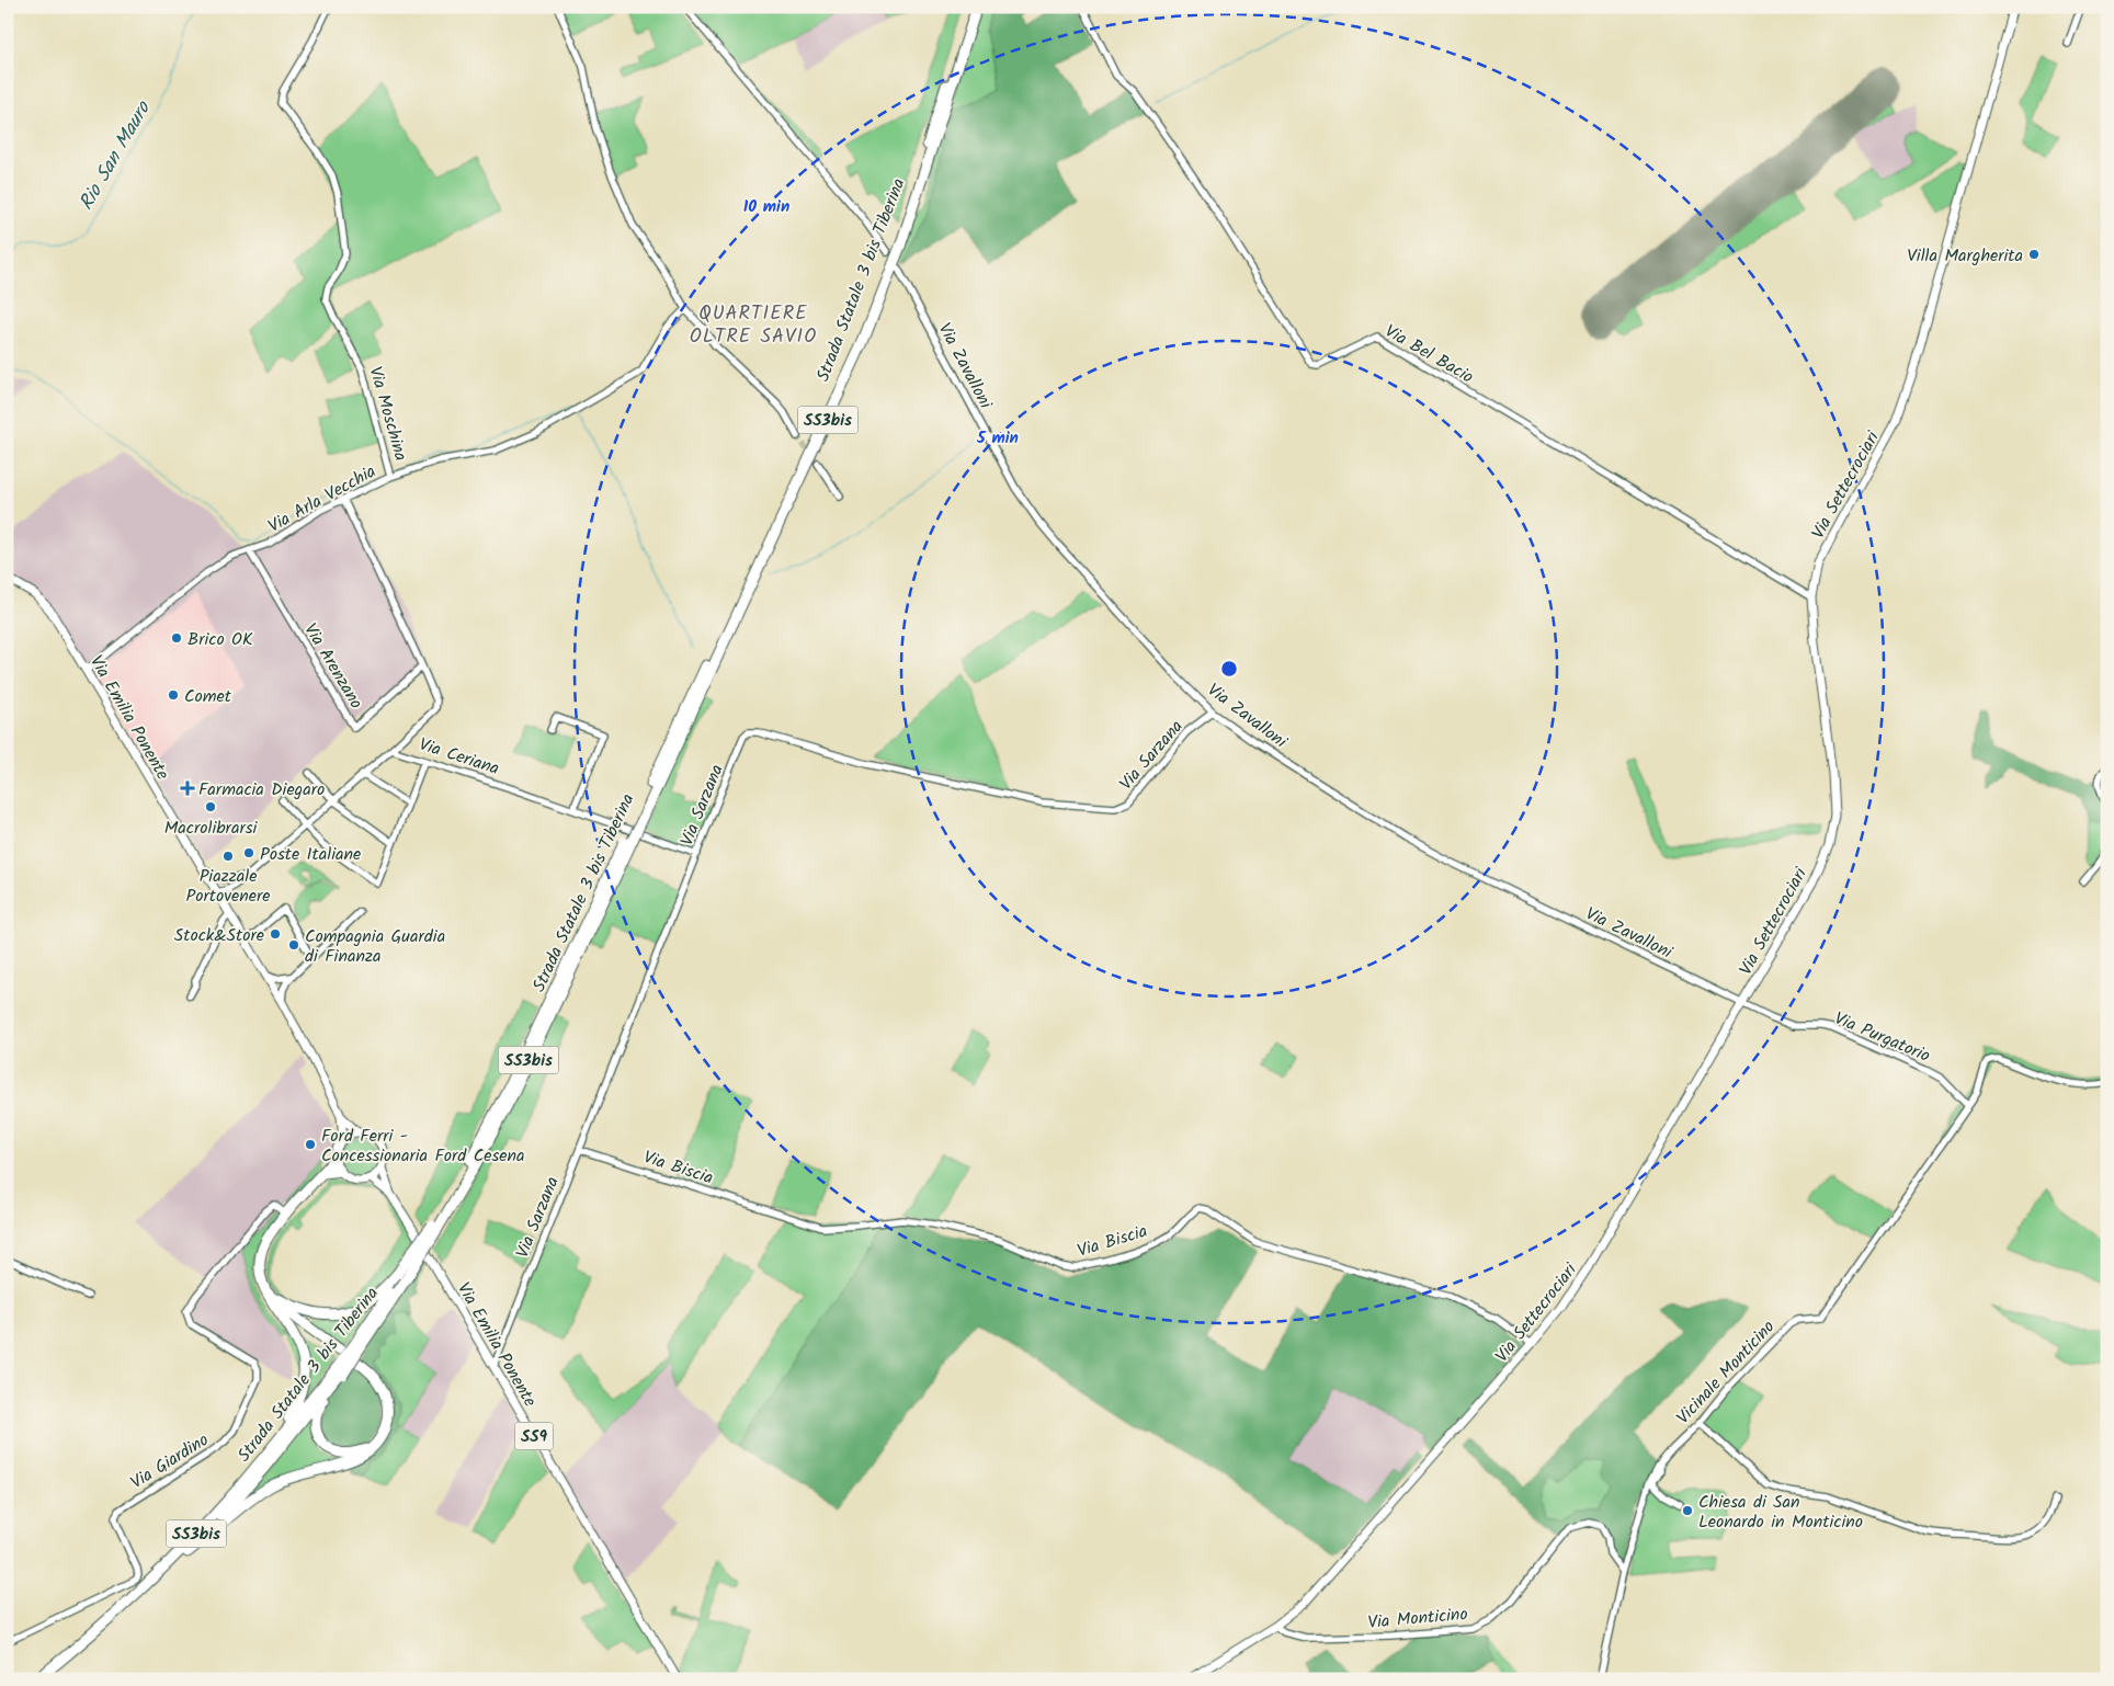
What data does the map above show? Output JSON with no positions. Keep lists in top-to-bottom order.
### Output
{
  "streets": {
    "highway": ["Strada Statale 3 bis Tiberina", "SS3bis"],
    "main road": ["Via Settecrociari", "Via Emilia Ponente", "SS9"],
    "street": [
      "Via Bel Bacio",
      "Via Zavalloni",
      "Via Moschina",
      "Via Arla Vecchia",
      "Via Arenzano",
      "Via Sarzana",
      "Via Ceriana",
      "Via Purgatorio",
      "Via Biscia",
      "Vicinale Monticino",
      "Via Giardino",
      "Via Monticino"
    ]
  },
  "crossings": [
    ["Via Bel Bacio", "Via Settecrociari"],
    ["Via Zavalloni", "Via Settecrociari"],
    ["Via Zavalloni", "Via Sarzana"],
    ["Via Zavalloni", "Via Purgatorio"],
    ["Via Moschina", "Via Arla Vecchia"],
    ["Via Settecrociari", "Via Purgatorio"],
    ["Via Settecrociari", "Via Biscia"],
    ["Via Settecrociari", "Via Monticino"],
    ["Via Arla Vecchia", "Via Arenzano"],
    ["Via Arla Vecchia", "Via Emilia Ponente"],
    ["Via Emilia Ponente", "Via Sarzana"],
    ["Via Emilia Ponente", "Via Ceriana"],
    ["Via Sarzana", "Via Ceriana"],
    ["Via Sarzana", "Via Biscia"],
    ["Via Purgatorio", "Vicinale Monticino"],
    ["Vicinale Monticino", "Via Monticino"]
  ],
  "districts": ["QUARTIERE OLTRE SAVIO"],
  "water": ["Rio San Mauro"],
  "places": {
    "other": [
      "Villa Margherita",
      "Brico OK",
      "Comet",
      "Macrolibrarsi",
      "Poste Italiane",
      "Piazzale Portovenere",
      "Stock&Store",
      "Compagnia Guardia di Finanza",
      "Ford Ferri - Concessionaria Ford Cesena",
      "Chiesa di San Leonardo in Monticino"
    ],
    "health": ["Farmacia Diegaro"]
  },
  "rings": ["10 min", "5 min"]
}
